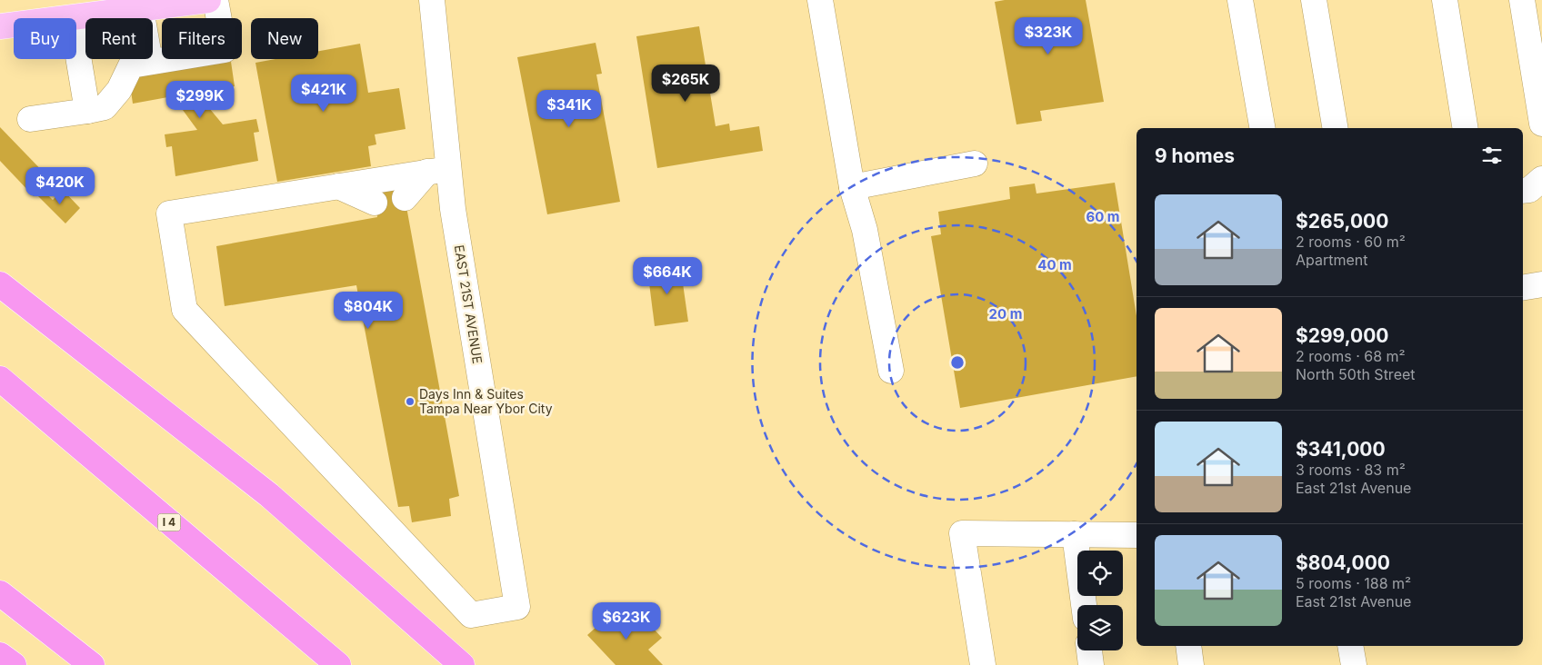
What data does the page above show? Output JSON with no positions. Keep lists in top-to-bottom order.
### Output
{
  "streets": {
    "highway": ["I 4"],
    "street": ["EAST 21ST AVENUE"]
  },
  "places": ["Days Inn & Suites Tampa Near Ybor City"],
  "page": {
    "price": [
      "$323K",
      "$265K",
      "$421K",
      "$299K",
      "$341K",
      "$420K",
      "$664K",
      "$804K",
      "$623K"
    ],
    "chip": [
      "Buy",
      "Rent",
      "Filters",
      "New"
    ],
    "heading": "9 homes",
    "list": [
      {
        "name": "$265,000",
        "note": "2 rooms · 60 m² · Apartment"
      },
      {
        "name": "$299,000",
        "note": "2 rooms · 68 m² · North 50th Street"
      },
      {
        "name": "$341,000",
        "note": "3 rooms · 83 m² · East 21st Avenue"
      },
      {
        "name": "$804,000",
        "note": "5 rooms · 188 m² · East 21st Avenue"
      }
    ]
  },
  "rings": ["60 m", "40 m", "20 m"]
}
